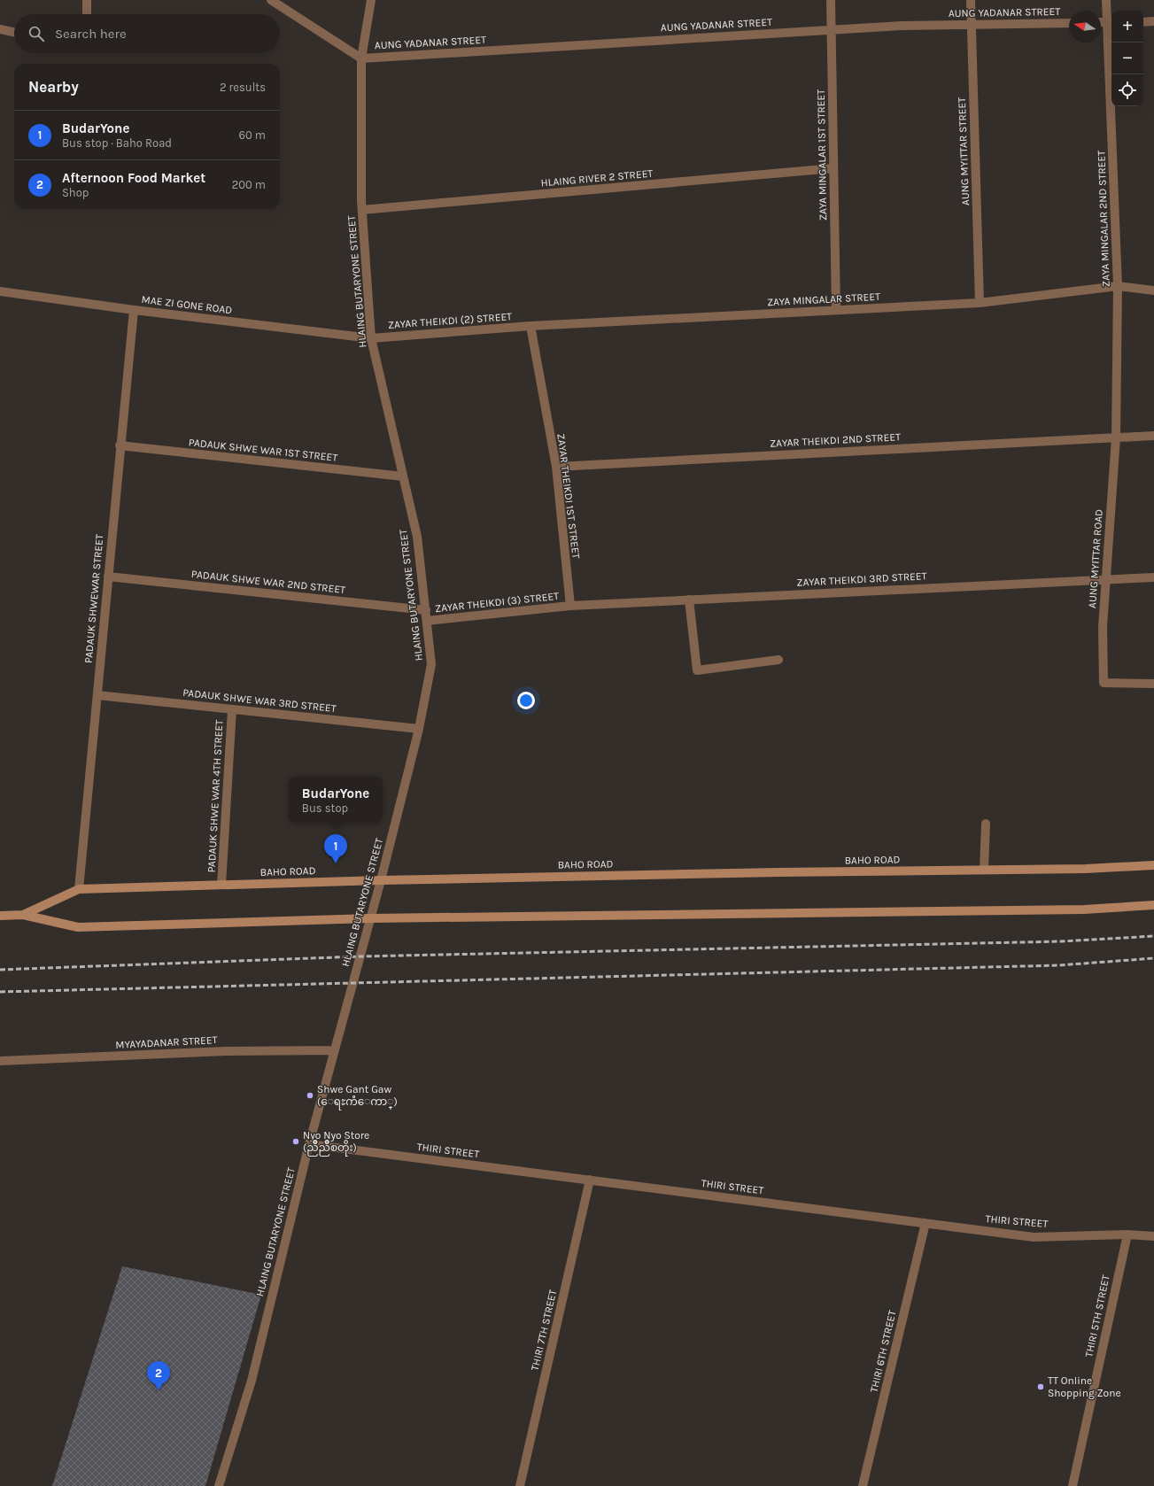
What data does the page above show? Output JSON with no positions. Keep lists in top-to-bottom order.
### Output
{
  "streets": {
    "main road": ["BAHO ROAD"],
    "street": [
      "AUNG YADANAR STREET",
      "AUNG MYITTAR STREET",
      "ZAYA MINGALAR 1ST STREET",
      "HLAING RIVER 2 STREET",
      "ZAYA MINGALAR 2ND STREET",
      "HLAING BUTARYONE STREET",
      "ZAYA MINGALAR STREET",
      "MAE ZI GONE ROAD",
      "ZAYAR THEIKDI (2) STREET",
      "ZAYAR THEIKDI 2ND STREET",
      "PADAUK SHWE WAR 1ST STREET",
      "ZAYAR THEIKDI 1ST STREET",
      "AUNG MYITTAR ROAD",
      "ZAYAR THEIKDI 3RD STREET",
      "PADAUK SHWE WAR 2ND STREET",
      "PADAUK SHWEWAR STREET",
      "ZAYAR THEIKDI (3) STREET",
      "PADAUK SHWE WAR 3RD STREET",
      "PADAUK SHWE WAR 4TH STREET",
      "MYAYADANAR STREET",
      "THIRI STREET",
      "THIRI 5TH STREET",
      "THIRI 7TH STREET",
      "THIRI 6TH STREET"
    ]
  },
  "crossings": [
    ["AUNG YADANAR STREET", "AUNG MYITTAR STREET"],
    ["AUNG YADANAR STREET", "ZAYA MINGALAR 1ST STREET"],
    ["AUNG YADANAR STREET", "HLAING BUTARYONE STREET"],
    ["AUNG MYITTAR STREET", "ZAYA MINGALAR STREET"],
    ["ZAYA MINGALAR 1ST STREET", "HLAING RIVER 2 STREET"],
    ["ZAYA MINGALAR 1ST STREET", "ZAYA MINGALAR STREET"],
    ["HLAING RIVER 2 STREET", "HLAING BUTARYONE STREET"],
    ["ZAYA MINGALAR 2ND STREET", "ZAYA MINGALAR STREET"],
    ["ZAYA MINGALAR 2ND STREET", "ZAYAR THEIKDI 2ND STREET"],
    ["ZAYA MINGALAR 2ND STREET", "AUNG MYITTAR ROAD"],
    ["HLAING BUTARYONE STREET", "MAE ZI GONE ROAD"],
    ["HLAING BUTARYONE STREET", "ZAYAR THEIKDI (2) STREET"],
    ["HLAING BUTARYONE STREET", "PADAUK SHWE WAR 1ST STREET"],
    ["HLAING BUTARYONE STREET", "PADAUK SHWE WAR 2ND STREET"],
    ["HLAING BUTARYONE STREET", "ZAYAR THEIKDI (3) STREET"],
    ["HLAING BUTARYONE STREET", "PADAUK SHWE WAR 3RD STREET"],
    ["HLAING BUTARYONE STREET", "BAHO ROAD"],
    ["HLAING BUTARYONE STREET", "MYAYADANAR STREET"],
    ["HLAING BUTARYONE STREET", "THIRI STREET"],
    ["ZAYA MINGALAR STREET", "ZAYAR THEIKDI (2) STREET"],
    ["ZAYA MINGALAR STREET", "ZAYAR THEIKDI 1ST STREET"],
    ["MAE ZI GONE ROAD", "ZAYAR THEIKDI (2) STREET"],
    ["MAE ZI GONE ROAD", "PADAUK SHWEWAR STREET"],
    ["ZAYAR THEIKDI (2) STREET", "ZAYAR THEIKDI 1ST STREET"],
    ["ZAYAR THEIKDI 2ND STREET", "ZAYAR THEIKDI 1ST STREET"],
    ["ZAYAR THEIKDI 2ND STREET", "AUNG MYITTAR ROAD"],
    ["PADAUK SHWE WAR 1ST STREET", "PADAUK SHWEWAR STREET"],
    ["ZAYAR THEIKDI 1ST STREET", "ZAYAR THEIKDI 3RD STREET"],
    ["ZAYAR THEIKDI 1ST STREET", "ZAYAR THEIKDI (3) STREET"],
    ["AUNG MYITTAR ROAD", "ZAYAR THEIKDI 3RD STREET"],
    ["ZAYAR THEIKDI 3RD STREET", "ZAYAR THEIKDI (3) STREET"],
    ["PADAUK SHWE WAR 2ND STREET", "PADAUK SHWEWAR STREET"],
    ["PADAUK SHWEWAR STREET", "PADAUK SHWE WAR 3RD STREET"],
    ["PADAUK SHWEWAR STREET", "BAHO ROAD"],
    ["PADAUK SHWE WAR 3RD STREET", "PADAUK SHWE WAR 4TH STREET"],
    ["PADAUK SHWE WAR 4TH STREET", "BAHO ROAD"],
    ["THIRI STREET", "THIRI 5TH STREET"],
    ["THIRI STREET", "THIRI 7TH STREET"],
    ["THIRI STREET", "THIRI 6TH STREET"]
  ],
  "places": ["Shwe Gant Gaw (ေရႊကံံေကာ္)", "Nyo Nyo Store (ညိဳညိဳစတိုး)", "TT Online Shopping Zone"],
  "north": "left",
  "page": {
    "map_buttons": ["+", "−"],
    "search": "Search here",
    "heading": ["Nearby", "2 results"],
    "list": [
      {
        "mark": "1",
        "name": "BudarYone",
        "note": "Bus stop · Baho Road",
        "value": "60 m"
      },
      {
        "mark": "2",
        "name": "Afternoon Food Market",
        "note": "Shop",
        "value": "200 m"
      }
    ],
    "popup": ["BudarYone", "Bus stop"],
    "pins": ["1", "2"]
  }
}
